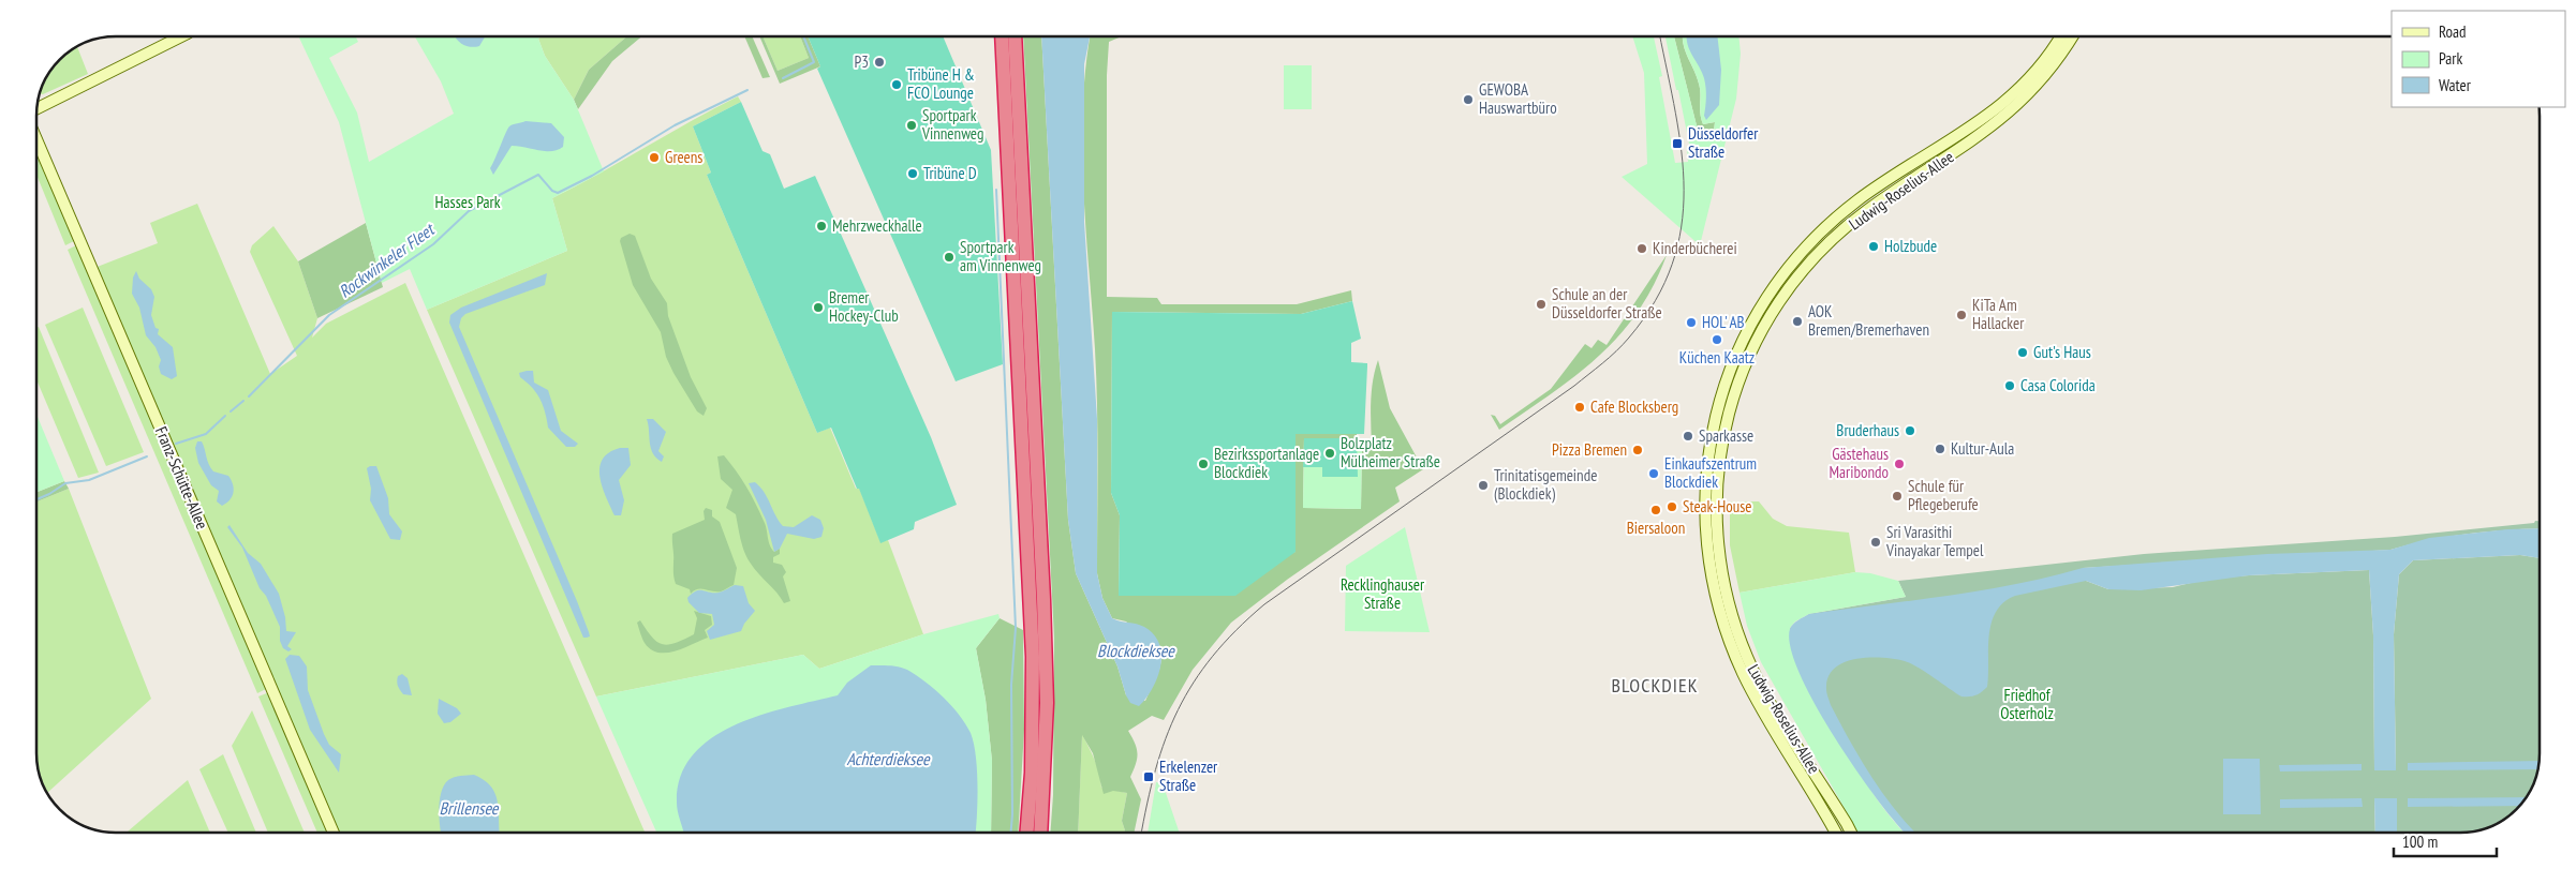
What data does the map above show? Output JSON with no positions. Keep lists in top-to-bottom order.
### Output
{
  "streets": {
    "main road": ["Ludwig-Roselius-Allee", "Franz-Schütte-Allee"]
  },
  "districts": ["BLOCKDIEK"],
  "water": [
    "Rockwinkeler Fleet",
    "Blockdieksee",
    "Achterdieksee",
    "Brillensee"
  ],
  "parks": ["Hasses Park", "Recklinghauser Straße", "Friedhof Osterholz"],
  "places": {
    "other": [
      "P3",
      "Tribüne H & FCO Lounge",
      "GEWOBA Hauswartbüro",
      "Sportpark Vinnenweg",
      "Greens",
      "Tribüne D",
      "Mehrzweckhalle",
      "Holzbude",
      "Kinderbücherei",
      "Sportpark am Vinnenweg",
      "Schule an der Düsseldorfer Straße",
      "Bremer Hockey-Club",
      "KiTa Am Hallacker",
      "AOK Bremen/Bremerhaven",
      "HOL' AB",
      "Küchen Kaatz",
      "Gut's Haus",
      "Casa Colorida",
      "Cafe Blocksberg",
      "Bruderhaus",
      "Sparkasse",
      "Kultur-Aula",
      "Pizza Bremen",
      "Bolzplatz Mülheimer Straße",
      "Bezirkssportanlage Blockdiek",
      "Gästehaus Maribondo",
      "Einkaufszentrum Blockdiek",
      "Trinitatisgemeinde (Blockdiek)",
      "Schule für Pflegeberufe",
      "Steak-House",
      "Biersaloon",
      "Sri Varasithi Vinayakar Tempel"
    ],
    "transit": ["Düsseldorfer Straße", "Erkelenzer Straße"]
  },
  "legend": ["Road", "Park", "Water"],
  "scale_bar": "100 m"
}
